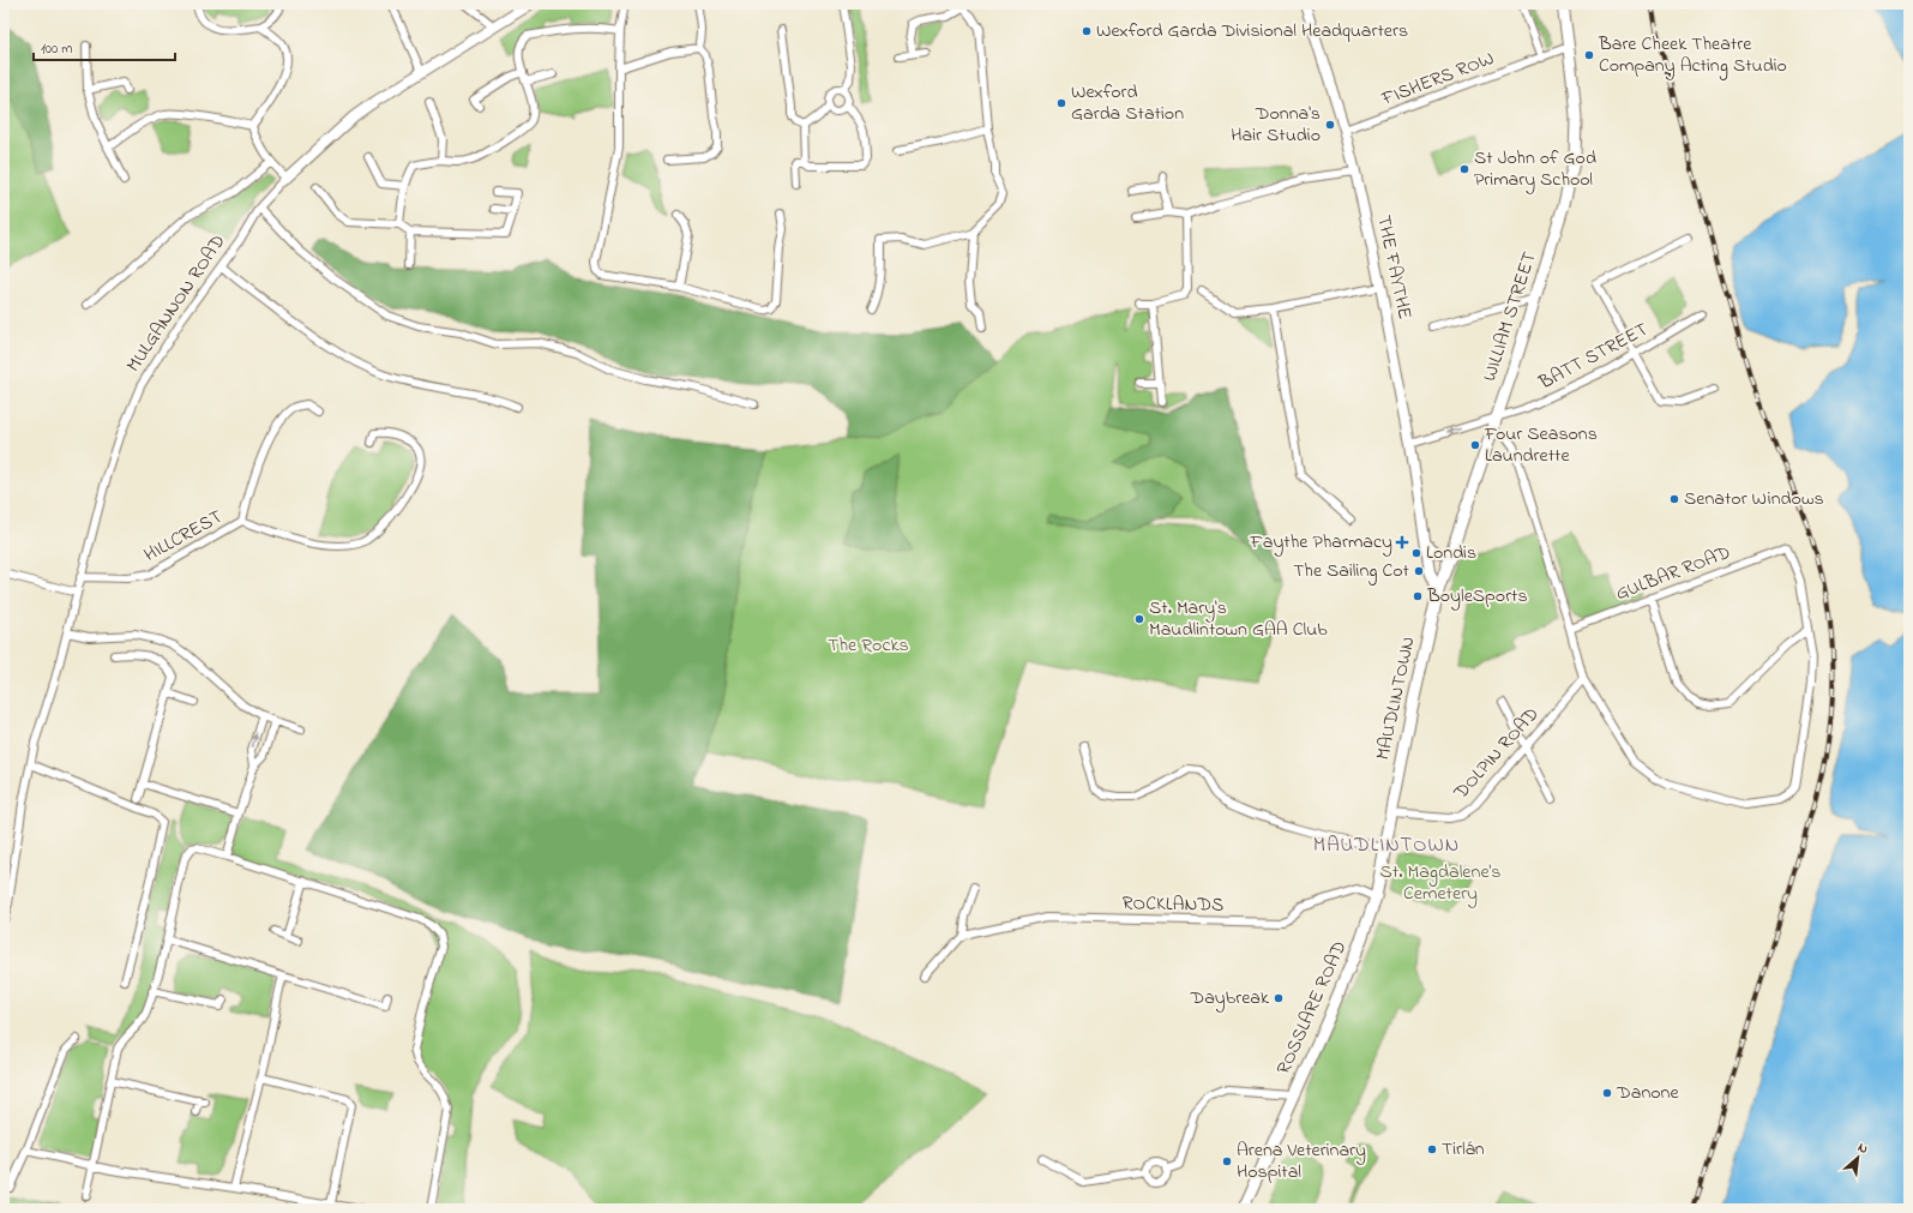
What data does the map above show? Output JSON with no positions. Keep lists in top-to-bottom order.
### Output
{
  "streets": {
    "main road": ["WILLIAM STREET", "MAUDLINTOWN", "ROSSLARE ROAD"],
    "street": [
      "FISHERS ROW",
      "THE FAYTHE",
      "MULGANNON ROAD",
      "BATT STREET",
      "HILLCREST",
      "GULBAR ROAD",
      "DOLPIN ROAD",
      "ROCKLANDS"
    ]
  },
  "crossings": [
    ["FISHERS ROW", "THE FAYTHE"],
    ["FISHERS ROW", "WILLIAM STREET"],
    ["THE FAYTHE", "WILLIAM STREET"],
    ["THE FAYTHE", "BATT STREET"],
    ["THE FAYTHE", "MAUDLINTOWN"],
    ["MULGANNON ROAD", "HILLCREST"],
    ["WILLIAM STREET", "BATT STREET"],
    ["WILLIAM STREET", "MAUDLINTOWN"],
    ["MAUDLINTOWN", "DOLPIN ROAD"],
    ["MAUDLINTOWN", "ROSSLARE ROAD"],
    ["DOLPIN ROAD", "ROSSLARE ROAD"],
    ["ROCKLANDS", "ROSSLARE ROAD"]
  ],
  "districts": ["MAUDLINTOWN"],
  "parks": ["The Rocks", "St. Magdalene's Cemetery"],
  "places": {
    "other": [
      "Wexford Garda Divisional Headquarters",
      "Bare Cheek Theatre Company Acting Studio",
      "Wexford Garda Station",
      "Donna's Hair Studio",
      "St John of God Primary School",
      "Four Seasons Laundrette",
      "Senator Windows",
      "Londis",
      "The Sailing Cot",
      "BoyleSports",
      "St. Mary's Maudlintown GAA Club",
      "Daybreak",
      "Danone",
      "Tirlán",
      "Arena Veterinary Hospital"
    ],
    "health": ["Faythe Pharmacy"]
  },
  "scale_bar": "100 m",
  "north": "top right"
}
